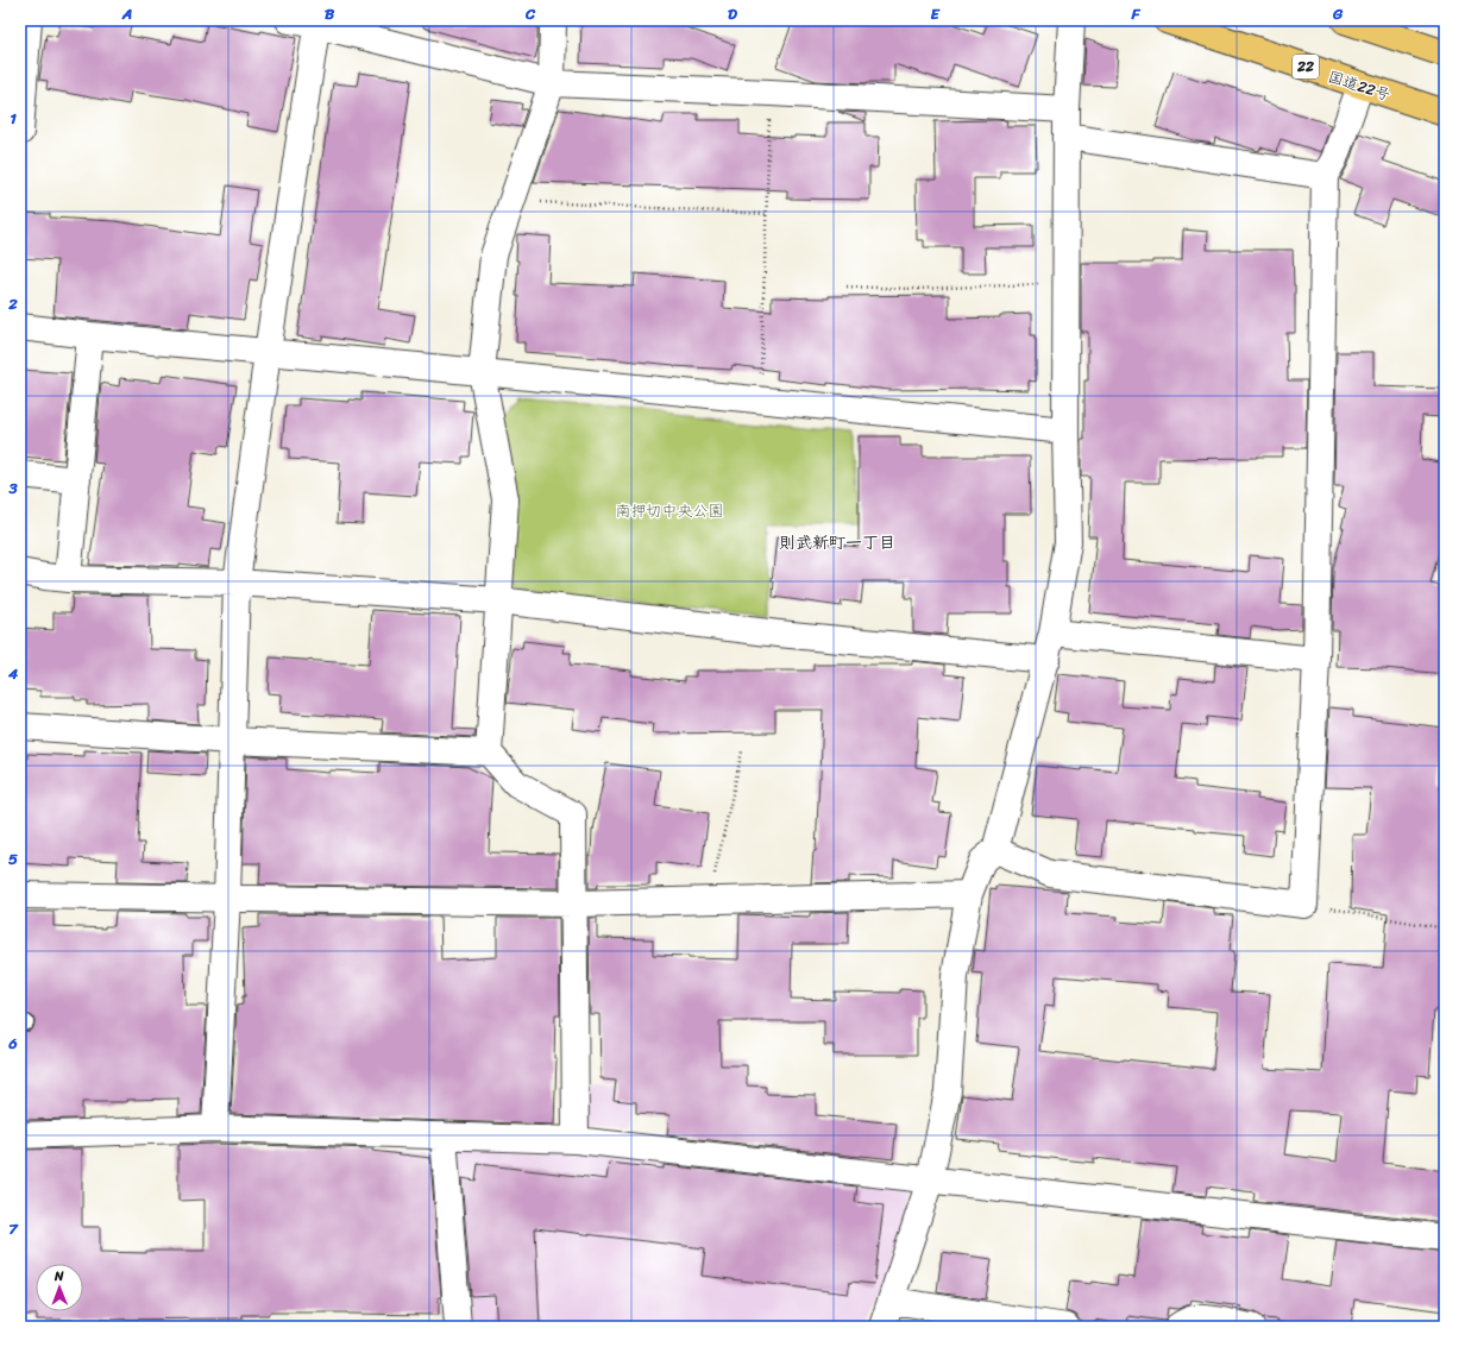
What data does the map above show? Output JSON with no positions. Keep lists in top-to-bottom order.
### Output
{
  "streets": {
    "highway": ["22", "国道22号"]
  },
  "districts": ["則武新町一丁目"],
  "parks": ["南押切中央公園"],
  "north": "top",
  "grid": {
    "columns": [
      "A",
      "B",
      "C",
      "D",
      "E",
      "F",
      "G"
    ],
    "rows": [
      "1",
      "2",
      "3",
      "4",
      "5",
      "6",
      "7"
    ]
  }
}
